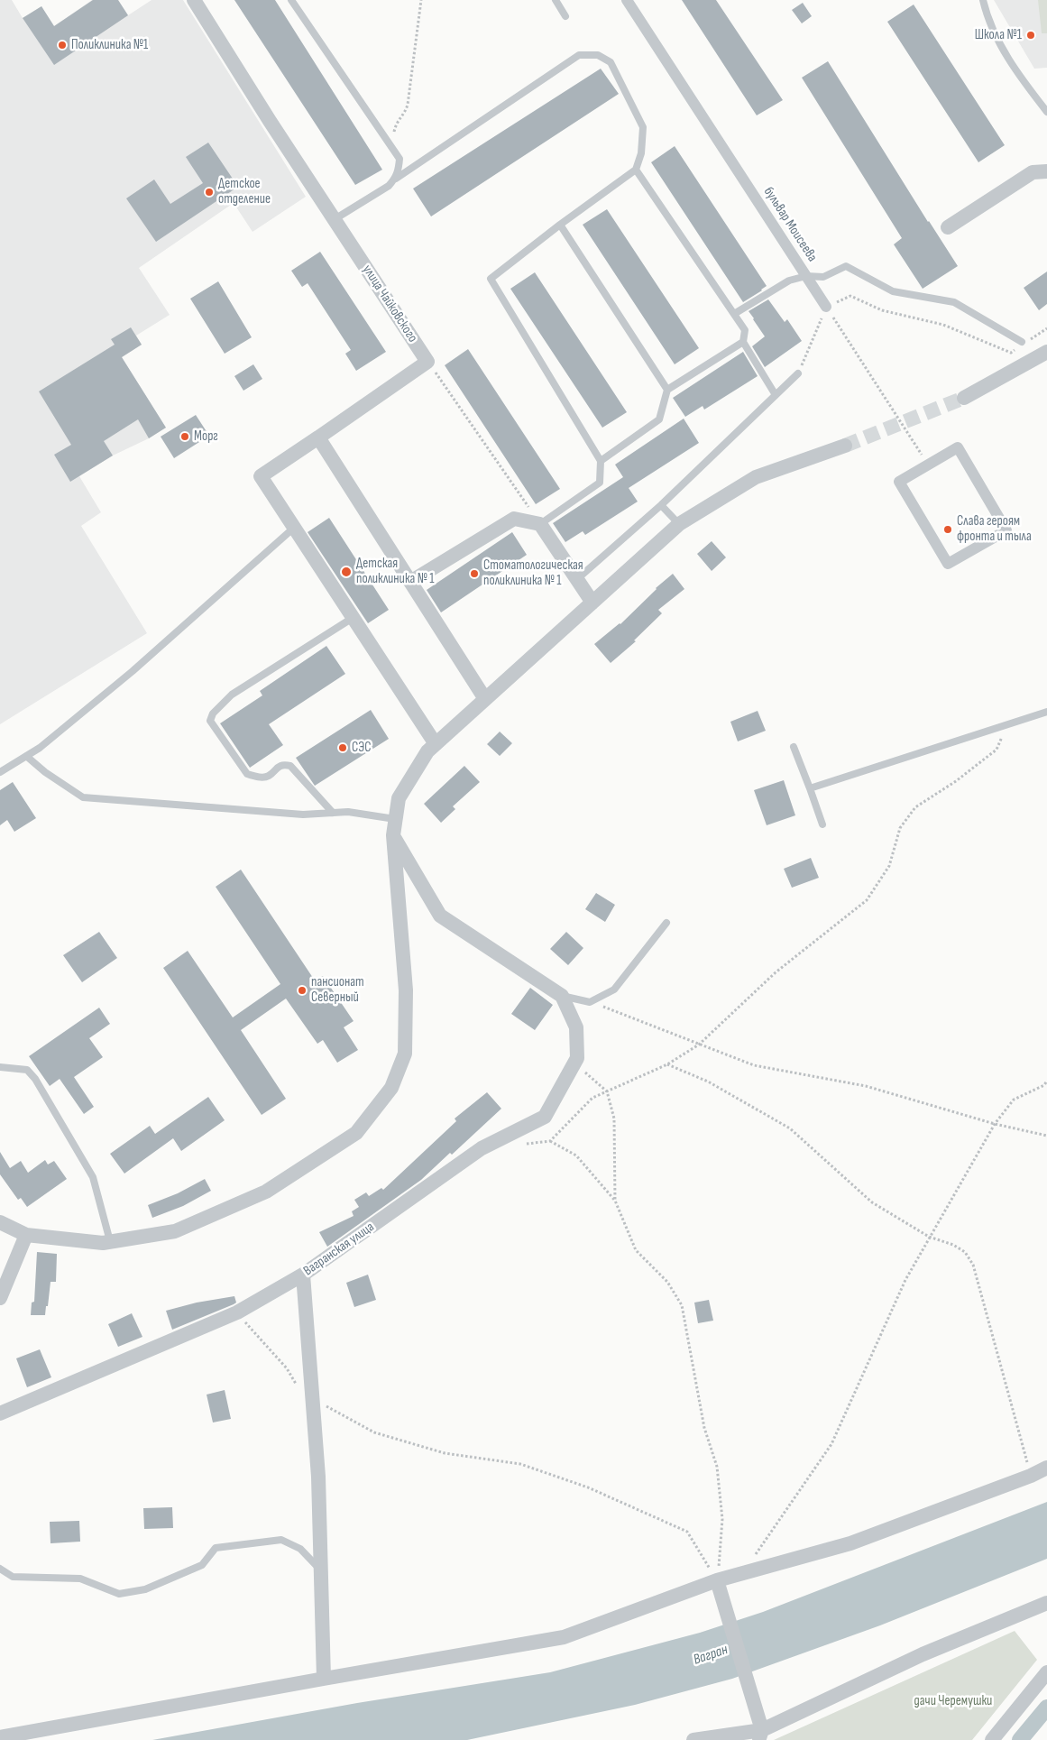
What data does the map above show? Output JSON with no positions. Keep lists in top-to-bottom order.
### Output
{
  "streets": {
    "street": ["бульвар Моисеева", "улица Чайковского", "Вагранская улица"]
  },
  "water": ["Вагран"],
  "parks": ["дачи Черемушки"],
  "places": [
    "Школа №1",
    "Поликлиника №1",
    "Детское отделение",
    "Морг",
    "Слава героям фронта и тыла",
    "Детская поликлиника № 1",
    "Стоматологическая поликлиника № 1",
    "СЭС",
    "пансионат Северный"
  ]
}
